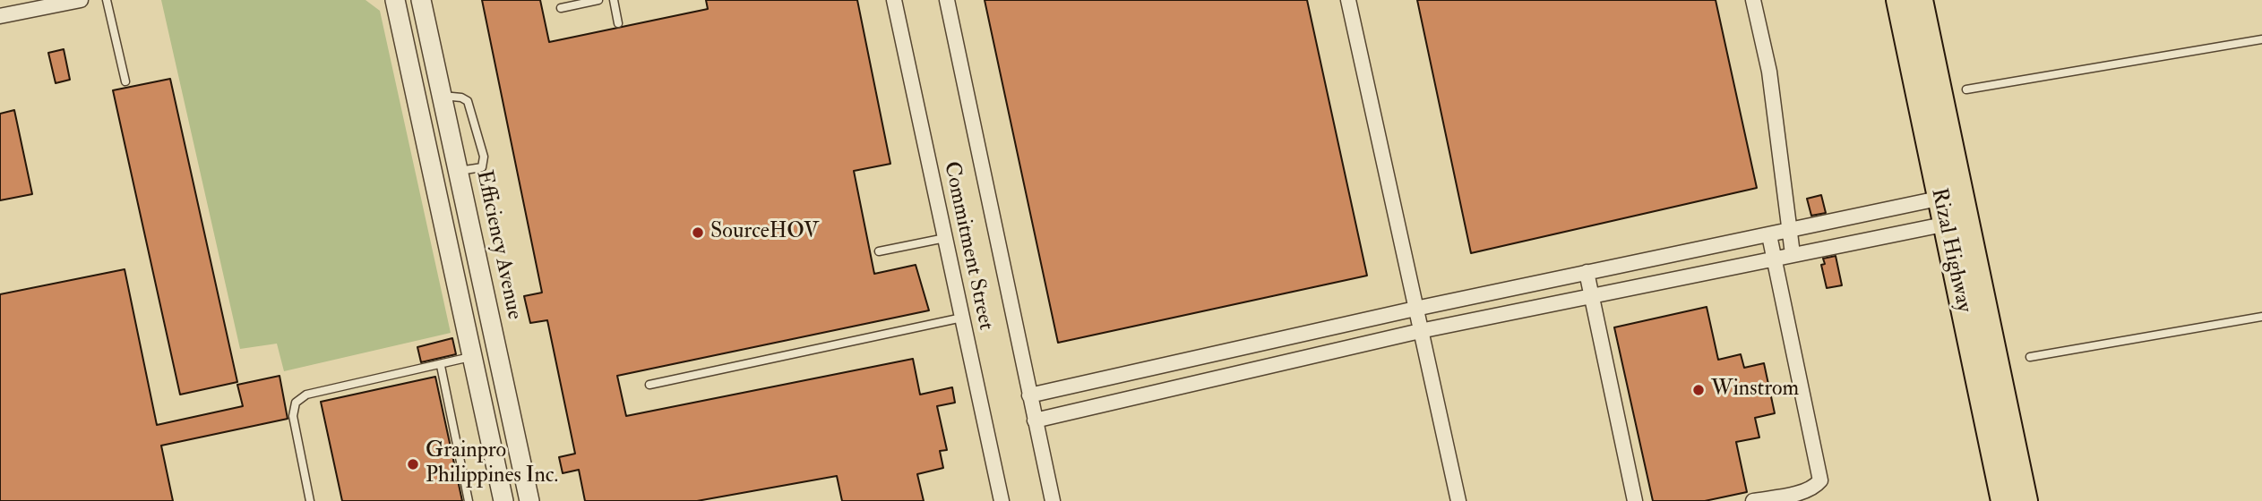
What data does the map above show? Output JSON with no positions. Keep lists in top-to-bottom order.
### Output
{
  "streets": {
    "main road": ["Rizal Highway"],
    "street": ["Efficiency Avenue", "Commitment Street"]
  },
  "places": ["SourceHOV", "Winstrom", "Grainpro Philippines Inc."]
}
